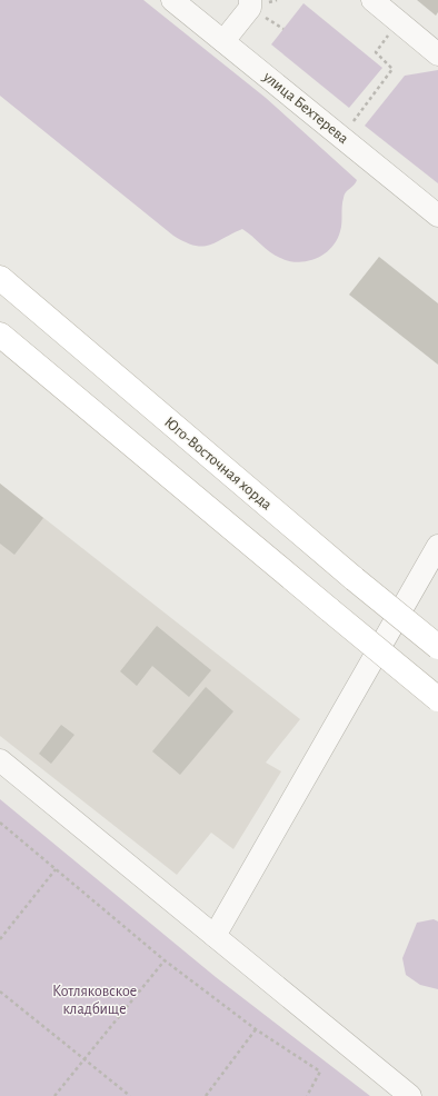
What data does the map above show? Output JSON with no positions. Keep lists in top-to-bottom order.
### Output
{
  "streets": {
    "main road": ["Юго-Восточная хорда"],
    "street": ["улица Бехтерева"]
  },
  "parks": ["Котляковское кладбище"]
}
